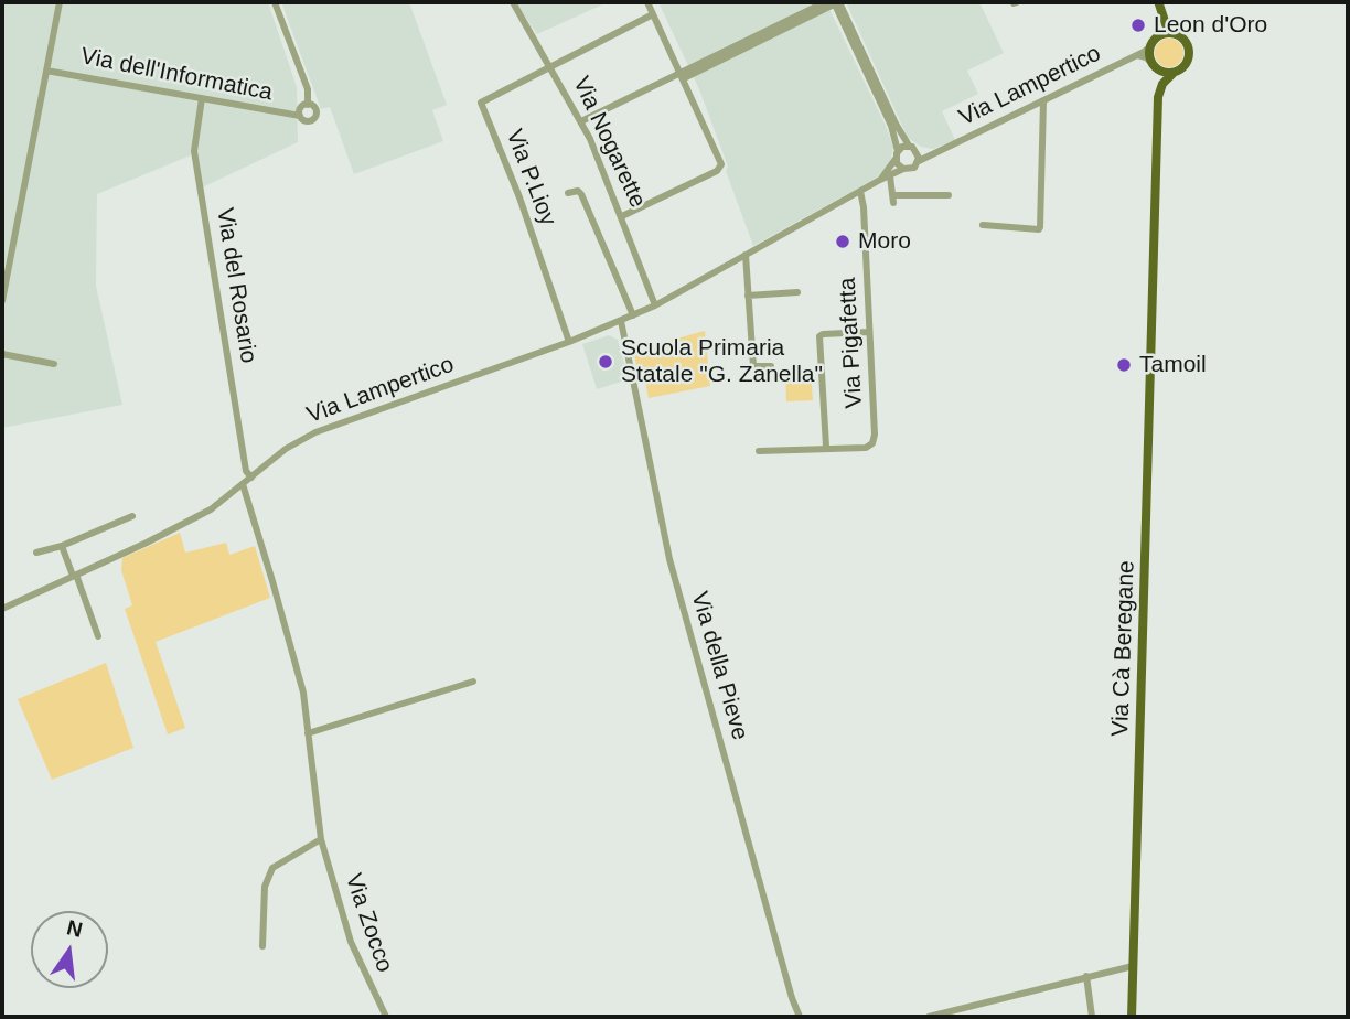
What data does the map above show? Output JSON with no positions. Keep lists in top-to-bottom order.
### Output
{
  "streets": {
    "main road": ["Via Cà Beregane"],
    "street": [
      "Via dell'Informatica",
      "Via Lampertico",
      "Via Nogarette",
      "Via P.Lioy",
      "Via del Rosario",
      "Via Pigafetta",
      "Via della Pieve",
      "Via Zocco"
    ]
  },
  "crossings": [
    ["Via dell'Informatica", "Via del Rosario"],
    ["Via Lampertico", "Via Nogarette"],
    ["Via Lampertico", "Via P.Lioy"],
    ["Via Lampertico", "Via del Rosario"],
    ["Via Lampertico", "Via Pigafetta"],
    ["Via Lampertico", "Via Cà Beregane"],
    ["Via Lampertico", "Via della Pieve"],
    ["Via Lampertico", "Via Zocco"],
    ["Via Nogarette", "Via P.Lioy"]
  ],
  "places": [
    "Leon d'Oro",
    "Moro",
    "Scuola Primaria Statale \"G. Zanella\"",
    "Tamoil"
  ],
  "north": "top"
}
